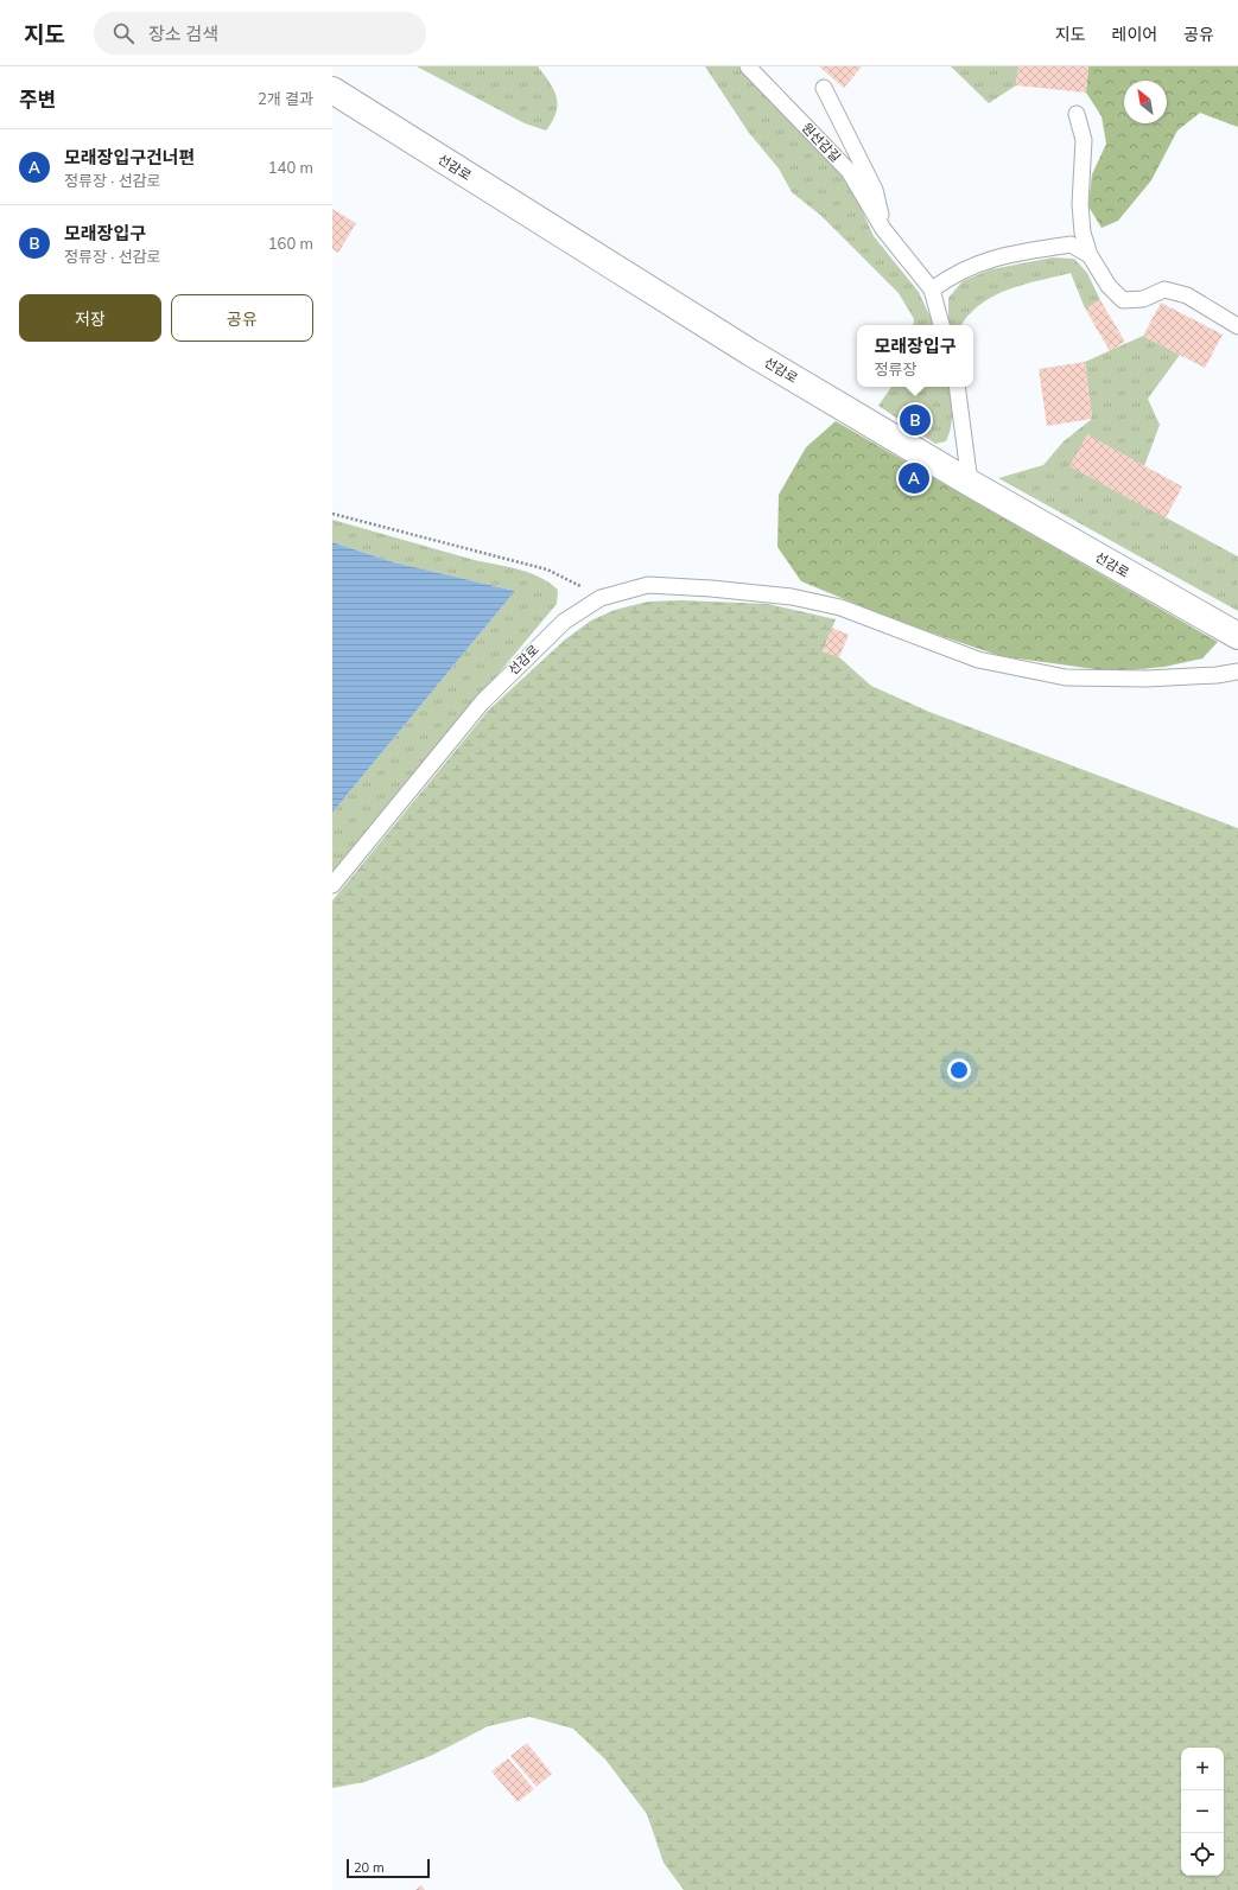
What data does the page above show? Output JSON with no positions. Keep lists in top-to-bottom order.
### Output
{
  "streets": {
    "street": ["선감로"],
    "lane": ["원선감길"]
  },
  "scale_bar": "20 m",
  "north": "top left",
  "page": {
    "header": "지도",
    "search": "장소 검색",
    "nav": ["지도", "레이어", "공유"],
    "heading": ["주변", "2개 결과"],
    "list": [
      {
        "mark": "A",
        "name": "모래장입구건너편",
        "note": "정류장 · 선감로",
        "value": "140 m"
      },
      {
        "mark": "B",
        "name": "모래장입구",
        "note": "정류장 · 선감로",
        "value": "160 m"
      }
    ],
    "buttons": ["저장", "공유"],
    "popup": ["모래장입구", "정류장"],
    "pins": ["B", "A"],
    "map_buttons": ["+", "−"],
    "scale": "20 m"
  }
}
